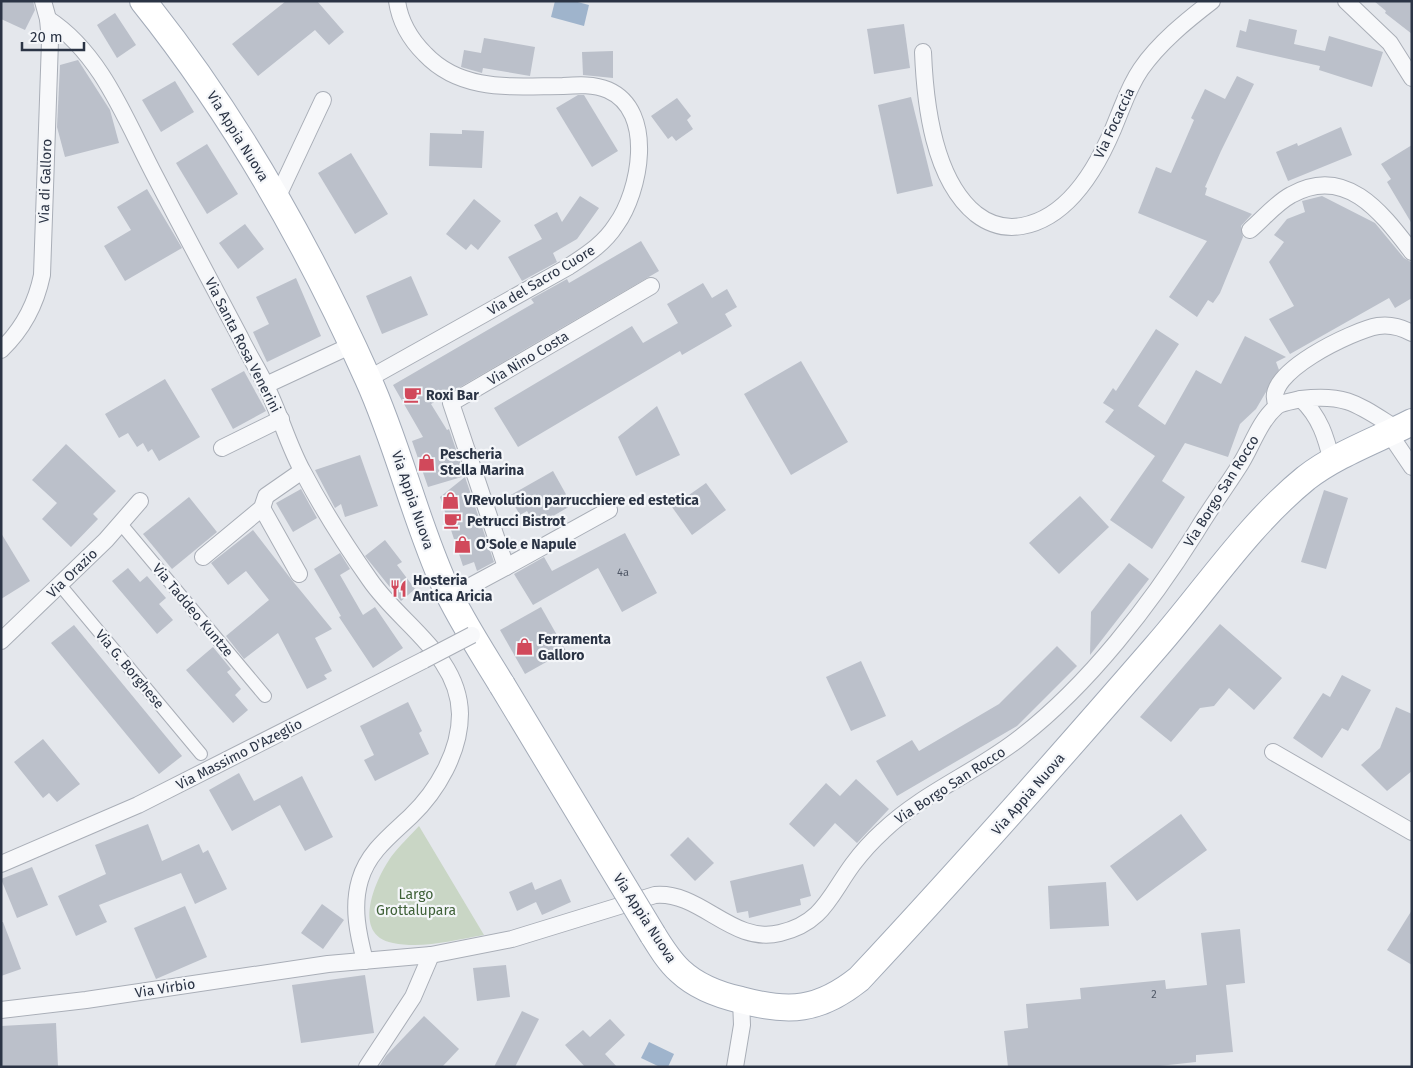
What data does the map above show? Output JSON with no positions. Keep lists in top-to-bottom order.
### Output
{
  "streets": {
    "main road": ["Via Appia Nuova"],
    "street": [
      "Via Focaccia",
      "Via di Galloro",
      "Via del Sacro Cuore",
      "Via Santa Rosa Venerini",
      "Via Nino Costa",
      "Via Borgo San Rocco",
      "Via Orazio",
      "Via Taddeo Kuntze",
      "Via G. Borghese",
      "Via Massimo D'Azeglio",
      "Via Virbio"
    ]
  },
  "crossings": [
    ["Via Appia Nuova", "Via del Sacro Cuore"],
    ["Via Appia Nuova", "Via Massimo D'Azeglio"],
    ["Via di Galloro", "Via Santa Rosa Venerini"],
    ["Via Santa Rosa Venerini", "Via Virbio"],
    ["Via Orazio", "Via Taddeo Kuntze"],
    ["Via Orazio", "Via G. Borghese"]
  ],
  "parks": ["Largo Grottalupara"],
  "places": {
    "cafe": ["Roxi Bar", "Petrucci Bistrot"],
    "shop": [
      "Pescheria Stella Marina",
      "VRevolution parrucchiere ed estetica",
      "O'Sole e Napule",
      "Ferramenta Galloro"
    ],
    "restaurant": ["Hosteria Antica Aricia"]
  },
  "house_numbers": ["4a", "2"],
  "scale_bar": "20 m"
}
